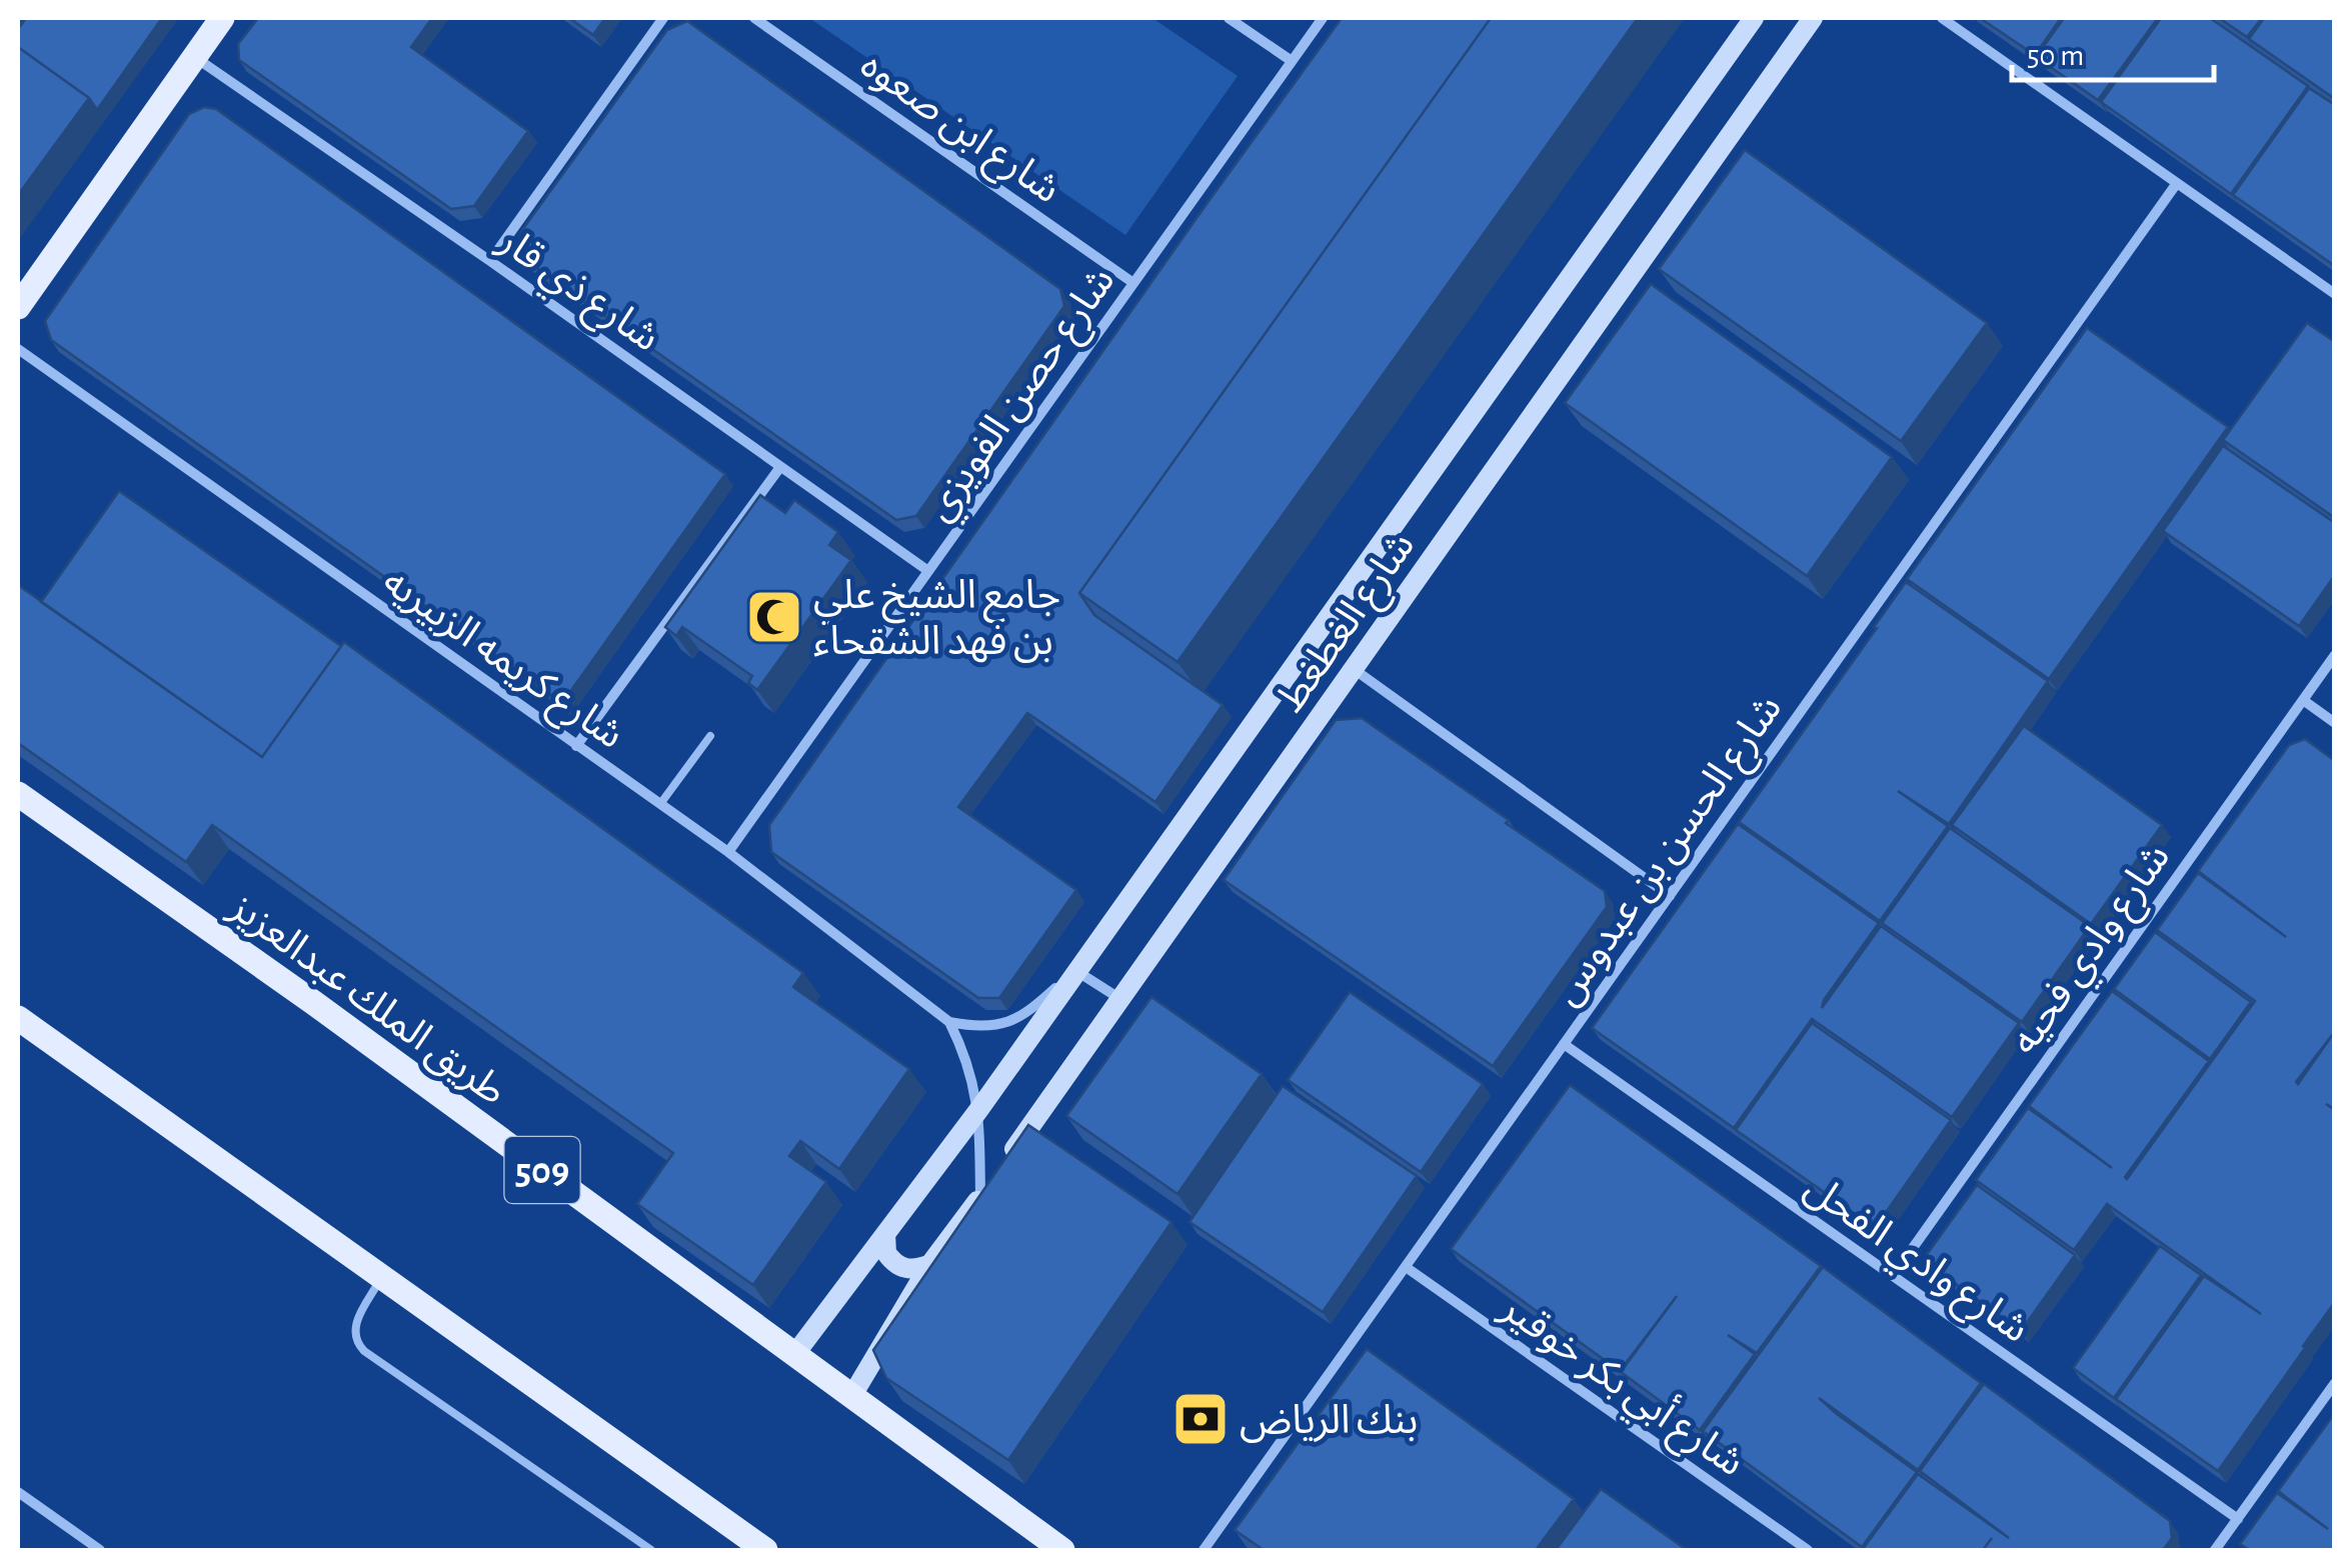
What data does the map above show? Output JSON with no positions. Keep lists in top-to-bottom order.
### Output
{
  "streets": {
    "main road": ["طريق الملك عبدالعزيز", "509"],
    "street": [
      "شارع ابن صعوه",
      "شارع ذي قار",
      "شارع حصن الفويزي",
      "شارع الغطغط",
      "شارع كريمه الزبيريه",
      "شارع الحسن بن عبدوس",
      "شارع وادي فحيه",
      "شارع وادي الفحل",
      "شارع أبي بكر خوقير"
    ]
  },
  "crossings": [
    ["شارع ابن صعوه", "شارع حصن الفويزي"],
    ["شارع ذي قار", "شارع حصن الفويزي"],
    ["شارع حصن الفويزي", "شارع كريمه الزبيريه"],
    ["شارع الغطغط", "شارع كريمه الزبيريه"],
    ["شارع الغطغط", "طريق الملك عبدالعزيز"],
    ["شارع الحسن بن عبدوس", "شارع وادي الفحل"],
    ["شارع الحسن بن عبدوس", "شارع أبي بكر خوقير"],
    ["شارع وادي فحيه", "شارع وادي الفحل"]
  ],
  "places": {
    "mosque": ["جامع الشيخ علي بن فهد الشقحاء"],
    "bank": ["بنك الرياض"]
  },
  "scale_bar": "50 m"
}
